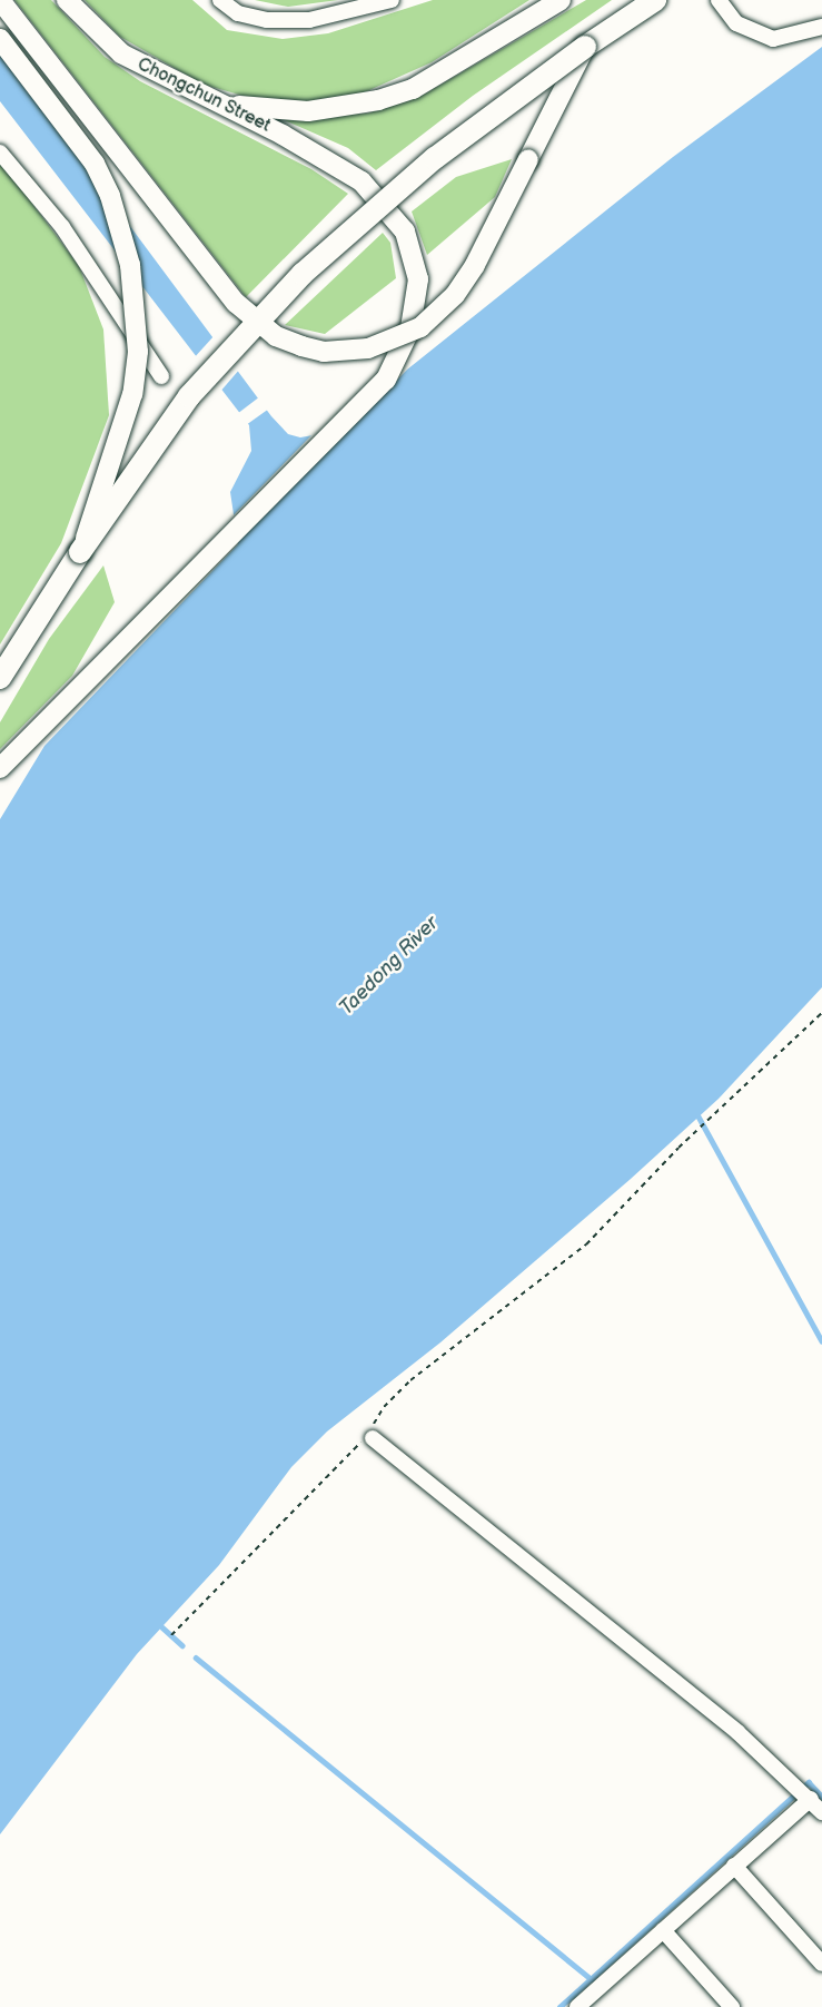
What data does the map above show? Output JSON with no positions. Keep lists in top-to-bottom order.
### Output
{
  "streets": {
    "main road": ["Chongchun Street"]
  },
  "water": ["Taedong River"]
}
